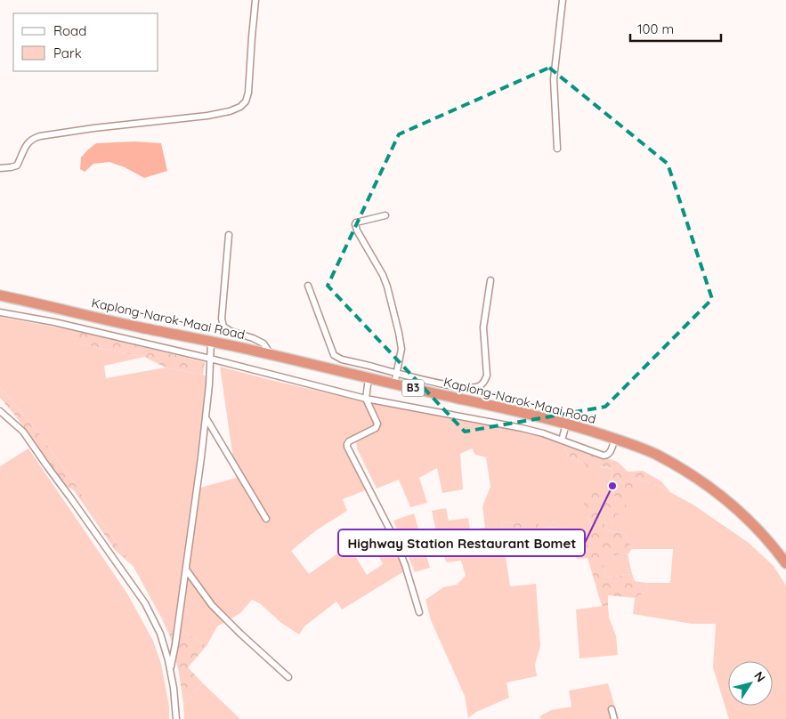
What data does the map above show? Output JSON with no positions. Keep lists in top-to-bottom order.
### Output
{
  "streets": {
    "highway": ["Kaplong-Narok-Maai Road", "B3"]
  },
  "places": ["Highway Station Restaurant Bomet"],
  "legend": ["Road", "Park"],
  "scale_bar": "100 m",
  "north": "top right"
}
